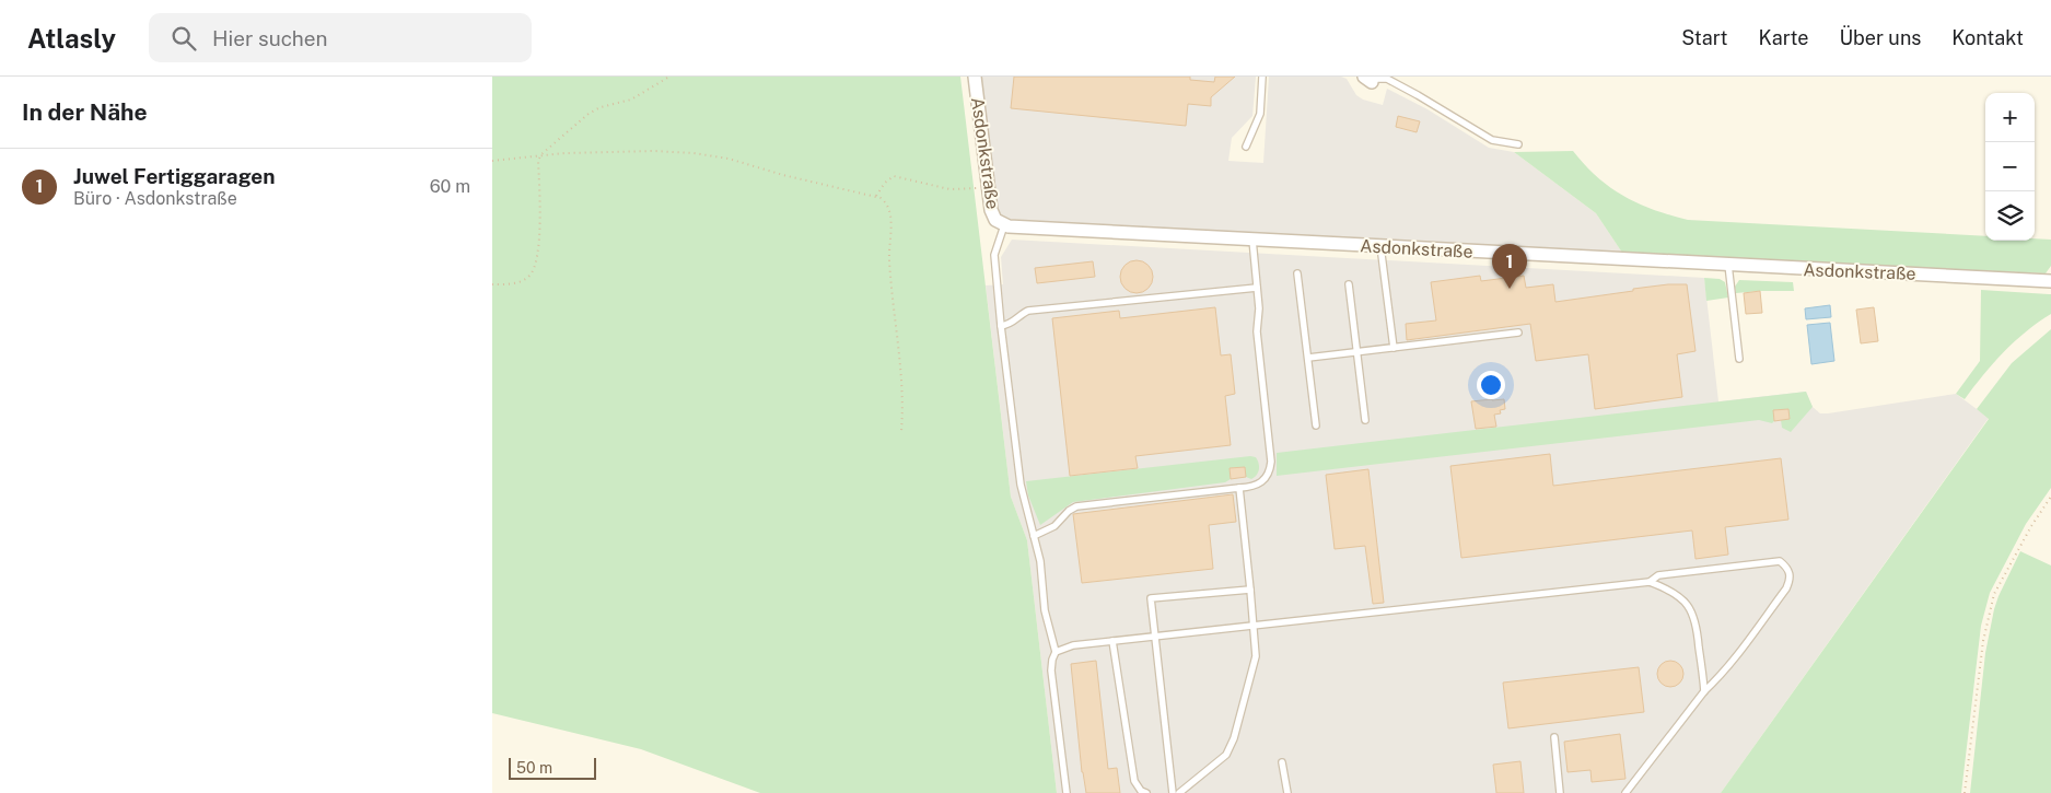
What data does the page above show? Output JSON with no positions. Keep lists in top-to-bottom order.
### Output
{
  "streets": {
    "street": ["Asdonkstraße"]
  },
  "scale_bar": "50 m",
  "page": {
    "header": "Atlasly",
    "search": "Hier suchen",
    "nav": [
      "Start",
      "Karte",
      "Über uns",
      "Kontakt"
    ],
    "heading": "In der Nähe",
    "map_buttons": ["+", "−"],
    "list": [
      {
        "mark": "1",
        "name": "Juwel Fertiggaragen",
        "note": "Büro · Asdonkstraße",
        "value": "60 m"
      }
    ],
    "pins": "1",
    "scale": "50 m"
  }
}
